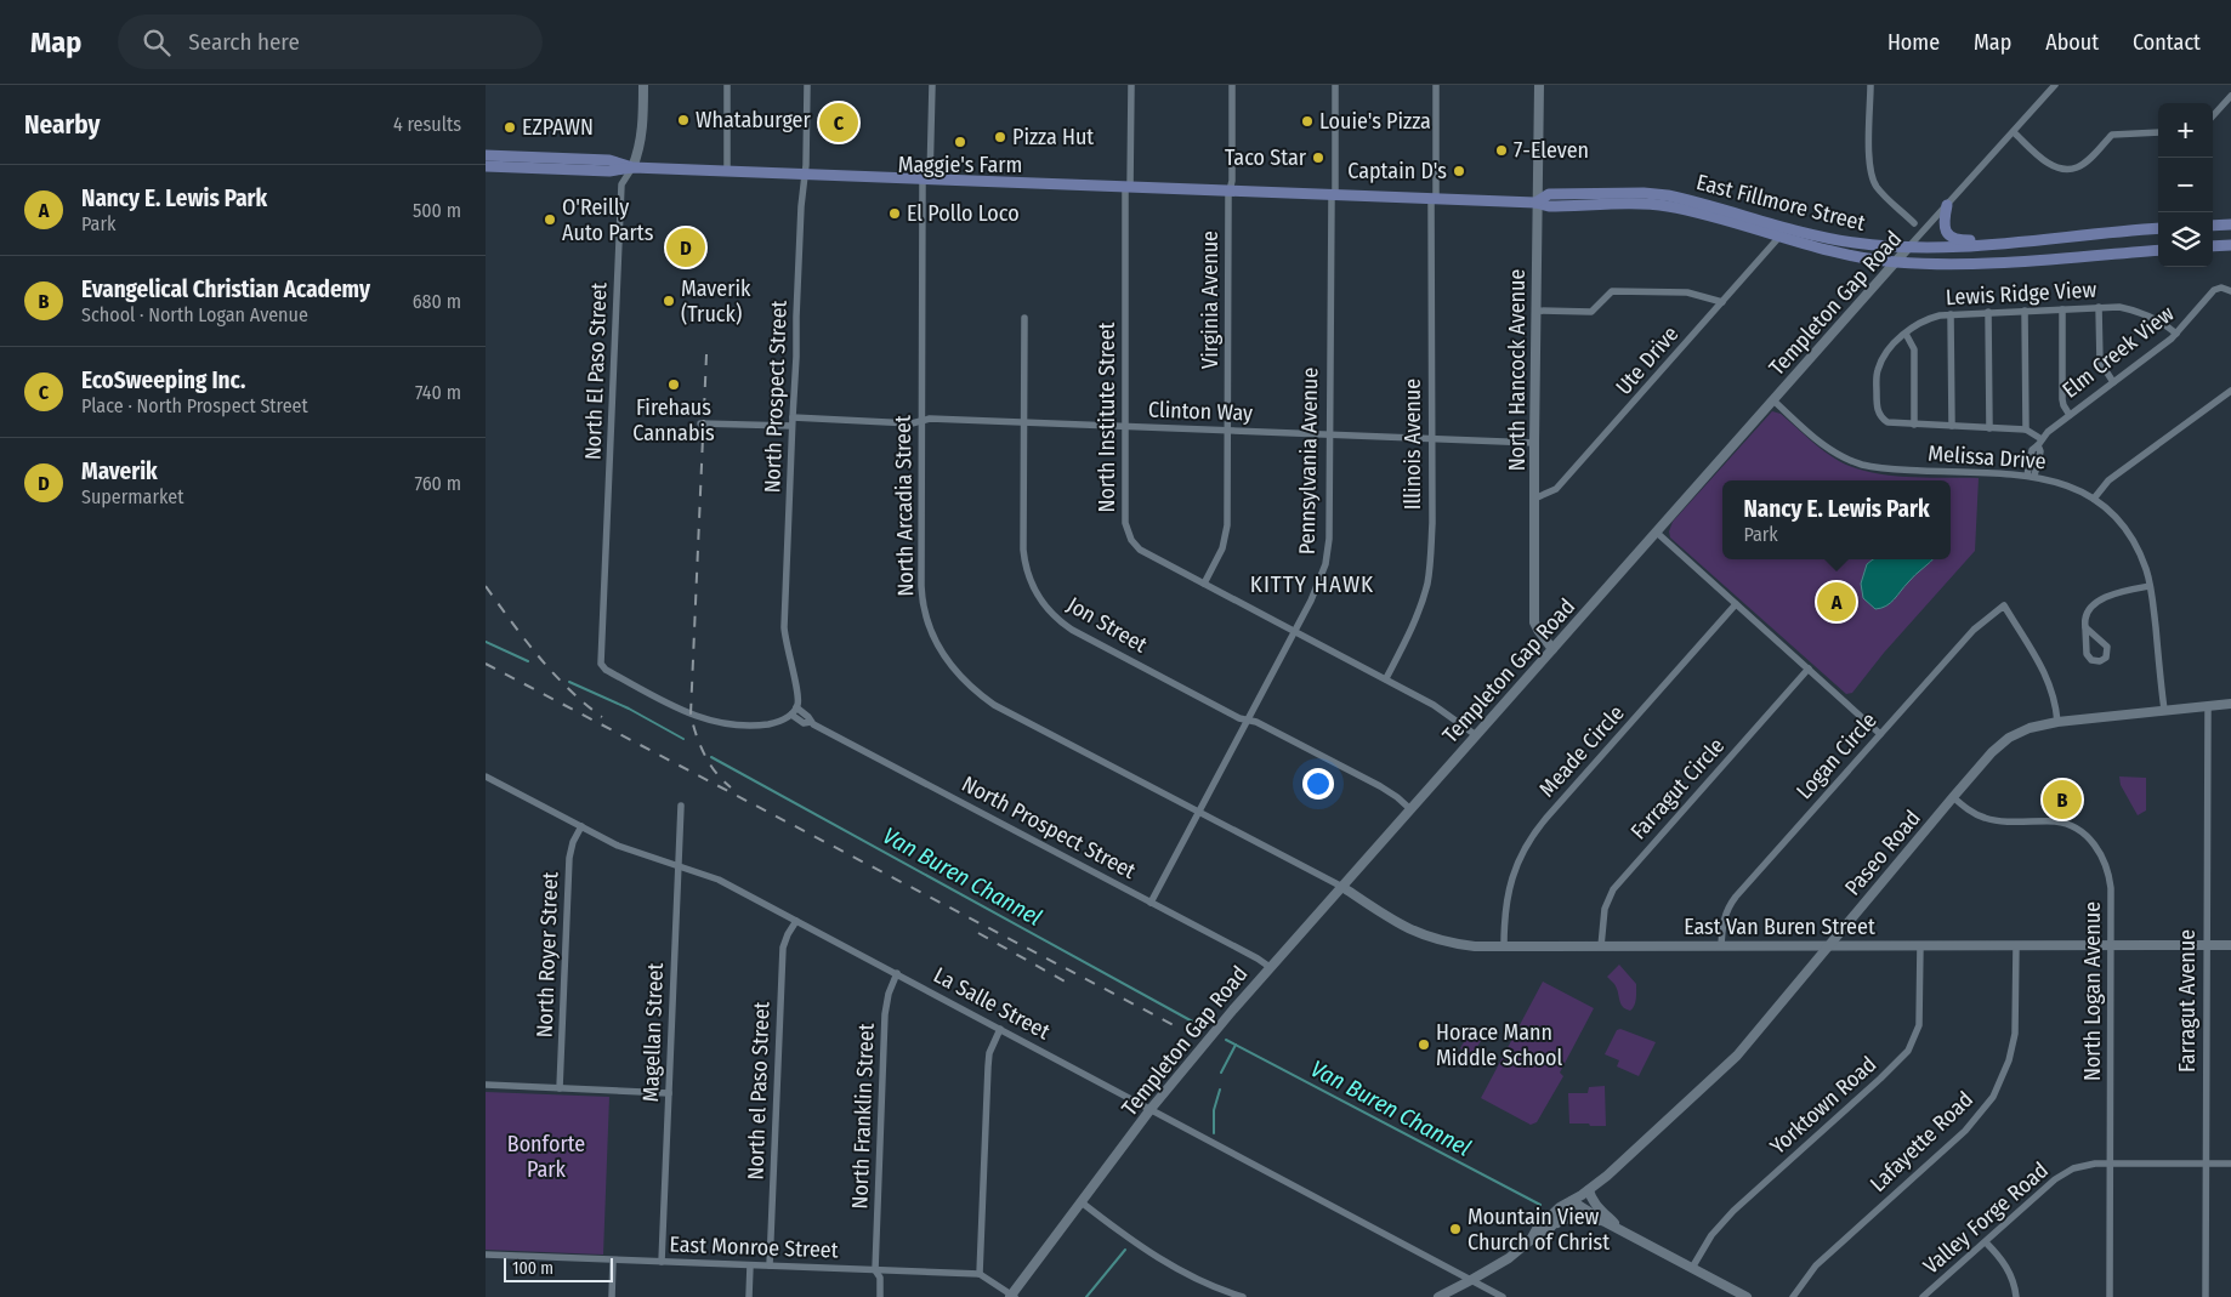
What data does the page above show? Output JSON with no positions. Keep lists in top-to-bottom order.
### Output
{
  "streets": {
    "main road": ["East Fillmore Street"],
    "street": [
      "Lewis Ridge View",
      "Virginia Avenue",
      "Templeton Gap Road",
      "Elm Creek View",
      "Ute Drive",
      "North Hancock Avenue",
      "North El Paso Street",
      "North Prospect Street",
      "Clinton Way",
      "North Institute Street",
      "Illinois Avenue",
      "Melissa Drive",
      "Pennsylvania Avenue",
      "North Arcadia Street",
      "Jon Street",
      "Meade Circle",
      "Logan Circle",
      "Farragut Circle",
      "Paseo Road",
      "East Van Buren Street",
      "North Royer Street",
      "North Logan Avenue",
      "Farragut Avenue",
      "La Salle Street",
      "Magellan Street",
      "North el Paso Street",
      "Yorktown Road",
      "North Franklin Street",
      "Lafayette Road",
      "Valley Forge Road",
      "East Monroe Street"
    ]
  },
  "crossings": [
    ["East Fillmore Street", "Virginia Avenue"],
    ["East Fillmore Street", "Templeton Gap Road"],
    ["East Fillmore Street", "Ute Drive"],
    ["East Fillmore Street", "North Hancock Avenue"],
    ["East Fillmore Street", "North El Paso Street"],
    ["East Fillmore Street", "North Prospect Street"],
    ["East Fillmore Street", "North Institute Street"],
    ["East Fillmore Street", "Illinois Avenue"],
    ["East Fillmore Street", "Pennsylvania Avenue"],
    ["East Fillmore Street", "North Arcadia Street"],
    ["Lewis Ridge View", "Elm Creek View"],
    ["Virginia Avenue", "Clinton Way"],
    ["Virginia Avenue", "North Institute Street"],
    ["Templeton Gap Road", "North Hancock Avenue"],
    ["Templeton Gap Road", "North Prospect Street"],
    ["Templeton Gap Road", "North Institute Street"],
    ["Templeton Gap Road", "Melissa Drive"],
    ["Templeton Gap Road", "North Arcadia Street"],
    ["Templeton Gap Road", "Jon Street"],
    ["Templeton Gap Road", "East Van Buren Street"],
    ["Templeton Gap Road", "La Salle Street"],
    ["Elm Creek View", "Melissa Drive"],
    ["Ute Drive", "North Hancock Avenue"],
    ["North Hancock Avenue", "Clinton Way"],
    ["North El Paso Street", "North Prospect Street"],
    ["North Prospect Street", "Clinton Way"],
    ["North Prospect Street", "Pennsylvania Avenue"],
    ["Clinton Way", "North Institute Street"],
    ["Clinton Way", "Illinois Avenue"],
    ["Clinton Way", "Pennsylvania Avenue"],
    ["Clinton Way", "North Arcadia Street"],
    ["Clinton Way", "Jon Street"],
    ["North Institute Street", "Illinois Avenue"],
    ["North Institute Street", "Pennsylvania Avenue"],
    ["Melissa Drive", "Paseo Road"],
    ["Pennsylvania Avenue", "North Arcadia Street"],
    ["Pennsylvania Avenue", "Jon Street"],
    ["North Arcadia Street", "East Van Buren Street"],
    ["Meade Circle", "East Van Buren Street"],
    ["Logan Circle", "Paseo Road"],
    ["Logan Circle", "East Van Buren Street"],
    ["Farragut Circle", "East Van Buren Street"],
    ["Paseo Road", "East Van Buren Street"],
    ["Paseo Road", "North Logan Avenue"],
    ["Paseo Road", "Farragut Avenue"],
    ["Paseo Road", "La Salle Street"],
    ["East Van Buren Street", "North Logan Avenue"],
    ["East Van Buren Street", "Farragut Avenue"],
    ["East Van Buren Street", "Yorktown Road"],
    ["East Van Buren Street", "Lafayette Road"],
    ["North Royer Street", "La Salle Street"],
    ["North Logan Avenue", "Valley Forge Road"],
    ["Farragut Avenue", "Valley Forge Road"],
    ["La Salle Street", "Magellan Street"],
    ["La Salle Street", "North el Paso Street"],
    ["La Salle Street", "North Franklin Street"],
    ["Magellan Street", "East Monroe Street"],
    ["North el Paso Street", "East Monroe Street"],
    ["North Franklin Street", "East Monroe Street"]
  ],
  "districts": ["KITTY HAWK"],
  "water": ["Van Buren Channel"],
  "parks": ["Bonforte Park"],
  "places": [
    "Whataburger",
    "Louie's Pizza",
    "EZPAWN",
    "Pizza Hut",
    "Maggie's Farm",
    "7-Eleven",
    "Taco Star",
    "Captain D's",
    "El Pollo Loco",
    "O'Reilly Auto Parts",
    "Maverik (Truck)",
    "Firehaus Cannabis",
    "Horace Mann Middle School",
    "Mountain View Church of Christ"
  ],
  "scale_bar": "100 m",
  "page": {
    "header": "Map",
    "search": "Search here",
    "nav": [
      "Home",
      "Map",
      "About",
      "Contact"
    ],
    "heading": ["Nearby", "4 results"],
    "pins": [
      "C",
      "D",
      "A",
      "B"
    ],
    "map_buttons": ["+", "−"],
    "list": [
      {
        "mark": "A",
        "name": "Nancy E. Lewis Park",
        "note": "Park",
        "value": "500 m"
      },
      {
        "mark": "B",
        "name": "Evangelical Christian Academy",
        "note": "School · North Logan Avenue",
        "value": "680 m"
      },
      {
        "mark": "C",
        "name": "EcoSweeping Inc.",
        "note": "Place · North Prospect Street",
        "value": "740 m"
      },
      {
        "mark": "D",
        "name": "Maverik",
        "note": "Supermarket",
        "value": "760 m"
      }
    ],
    "popup": ["Nancy E. Lewis Park", "Park"],
    "scale": "100 m"
  }
}
